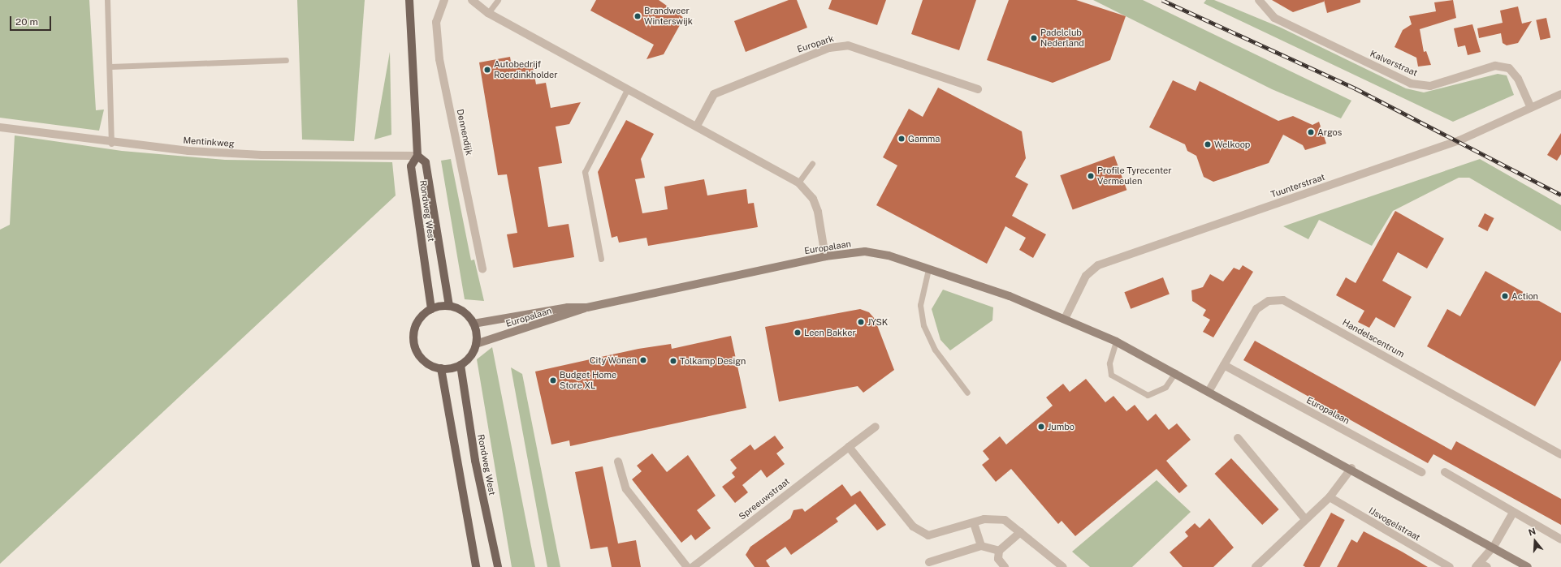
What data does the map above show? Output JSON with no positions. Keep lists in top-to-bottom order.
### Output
{
  "streets": {
    "main road": ["Rondweg West"],
    "street": [
      "Europark",
      "Kalverstraat",
      "Dennendijk",
      "Mentinkweg",
      "Tuunterstraat",
      "Europalaan",
      "Handelscentrum",
      "Spreeuwstraat",
      "IJsvogelstraat"
    ]
  },
  "crossings": [
    ["Kalverstraat", "Tuunterstraat"],
    ["Mentinkweg", "Rondweg West"],
    ["Tuunterstraat", "Europalaan"],
    ["Rondweg West", "Europalaan"],
    ["Europalaan", "Handelscentrum"]
  ],
  "places": [
    "Brandweer Winterswijk",
    "Padelclub Nederland",
    "Autobedrijf Roerdinkholder",
    "Argos",
    "Gamma",
    "Welkoop",
    "Profile Tyrecenter Vermeulen",
    "Action",
    "JYSK",
    "Leen Bakker",
    "City Wonen",
    "Tolkamp Design",
    "Budget Home Store XL",
    "Jumbo"
  ],
  "scale_bar": "20 m",
  "north": "top"
}
